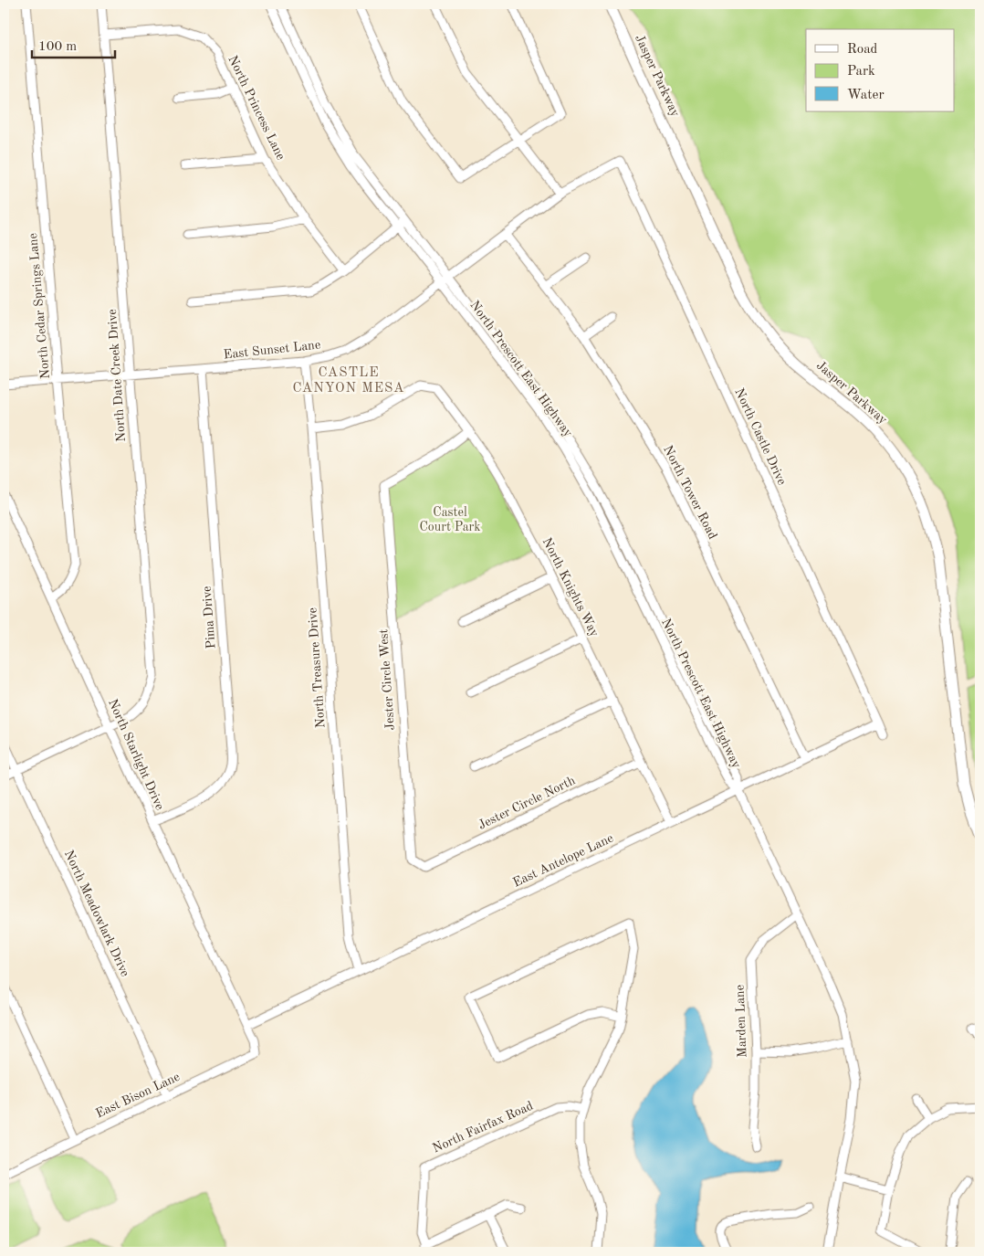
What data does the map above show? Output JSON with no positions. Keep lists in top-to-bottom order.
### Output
{
  "streets": {
    "main road": ["Jasper Parkway"],
    "street": [
      "North Princess Lane",
      "North Cedar Springs Lane",
      "East Sunset Lane",
      "North Prescott East Highway",
      "North Date Creek Drive",
      "North Castle Drive",
      "North Tower Road",
      "North Knights Way",
      "Pima Drive",
      "North Treasure Drive",
      "Jester Circle West",
      "North Starlight Drive",
      "Jester Circle North",
      "East Antelope Lane",
      "North Meadowlark Drive",
      "Marden Lane",
      "East Bison Lane",
      "North Fairfax Road"
    ]
  },
  "crossings": [
    ["North Princess Lane", "North Date Creek Drive"],
    ["North Cedar Springs Lane", "East Sunset Lane"],
    ["North Cedar Springs Lane", "North Starlight Drive"],
    ["East Sunset Lane", "North Prescott East Highway"],
    ["East Sunset Lane", "North Date Creek Drive"],
    ["East Sunset Lane", "North Castle Drive"],
    ["East Sunset Lane", "North Tower Road"],
    ["East Sunset Lane", "Pima Drive"],
    ["East Sunset Lane", "North Treasure Drive"],
    ["North Prescott East Highway", "East Antelope Lane"],
    ["North Prescott East Highway", "Marden Lane"],
    ["North Date Creek Drive", "North Starlight Drive"],
    ["North Date Creek Drive", "North Meadowlark Drive"],
    ["North Castle Drive", "East Antelope Lane"],
    ["North Tower Road", "East Antelope Lane"],
    ["North Knights Way", "North Treasure Drive"],
    ["North Knights Way", "Jester Circle West"],
    ["North Knights Way", "Jester Circle North"],
    ["North Knights Way", "East Antelope Lane"],
    ["Pima Drive", "North Starlight Drive"],
    ["North Treasure Drive", "East Antelope Lane"],
    ["Jester Circle West", "Jester Circle North"],
    ["North Starlight Drive", "East Antelope Lane"],
    ["North Starlight Drive", "East Bison Lane"],
    ["East Antelope Lane", "East Bison Lane"],
    ["North Meadowlark Drive", "East Bison Lane"]
  ],
  "districts": ["CASTLE CANYON MESA"],
  "parks": ["Castel Court Park"],
  "legend": ["Road", "Park", "Water"],
  "scale_bar": "100 m"
}
